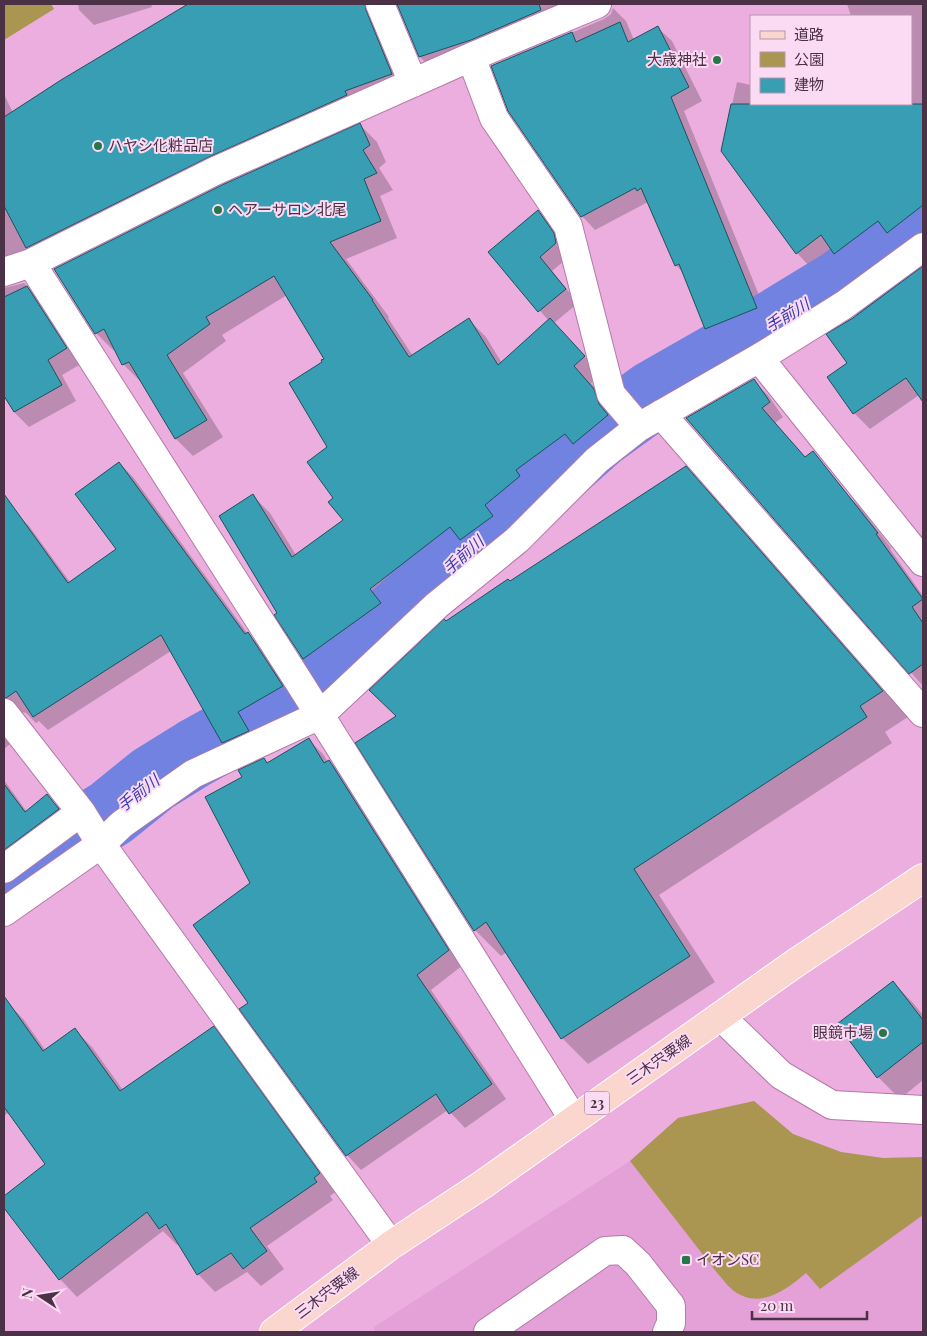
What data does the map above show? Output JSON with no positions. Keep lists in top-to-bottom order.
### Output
{
  "streets": {
    "main road": ["三木宍粟線", "23"]
  },
  "water": ["手前川"],
  "places": {
    "other": [
      "大歳神社",
      "ハヤシ化粧品店",
      "ヘアーサロン北尾",
      "眼鏡市場"
    ],
    "transit": ["イオンSC"]
  },
  "legend": ["道路", "公園", "建物"],
  "scale_bar": "20 m",
  "north": "left"
}
